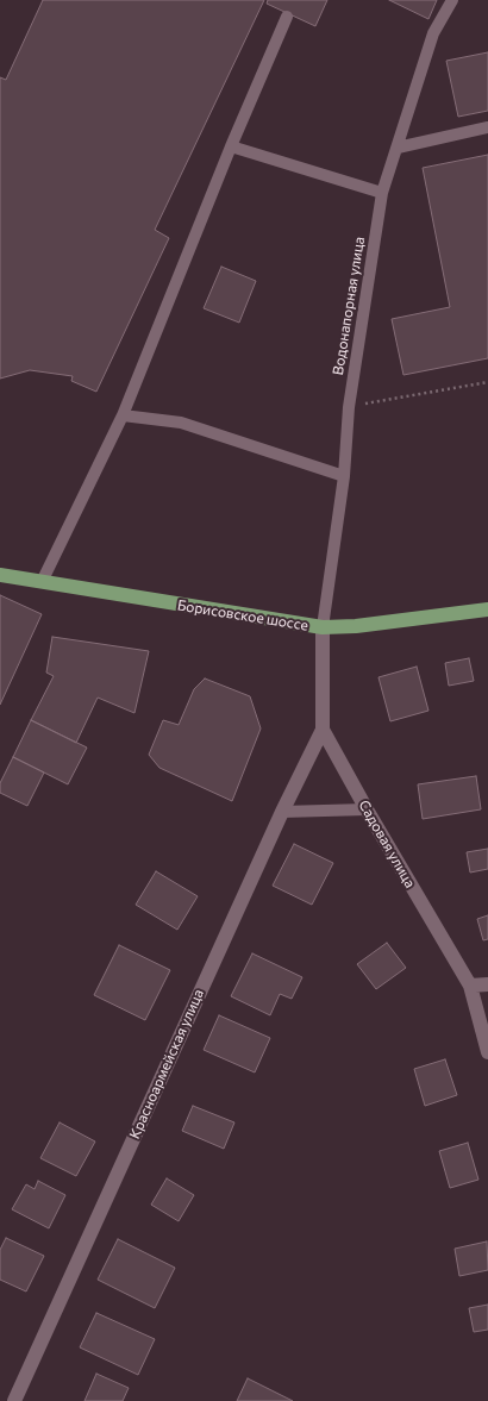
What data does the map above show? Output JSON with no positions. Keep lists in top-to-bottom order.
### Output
{
  "streets": {
    "main road": ["Борисовское шоссе"],
    "street": ["Садовая улица", "Красноармейская улица"],
    "lane": ["Водонапорная улица"]
  },
  "crossings": [
    ["Водонапорная улица", "Борисовское шоссе"],
    ["Водонапорная улица", "Садовая улица"],
    ["Борисовское шоссе", "Садовая улица"],
    ["Садовая улица", "Красноармейская улица"]
  ]
}
